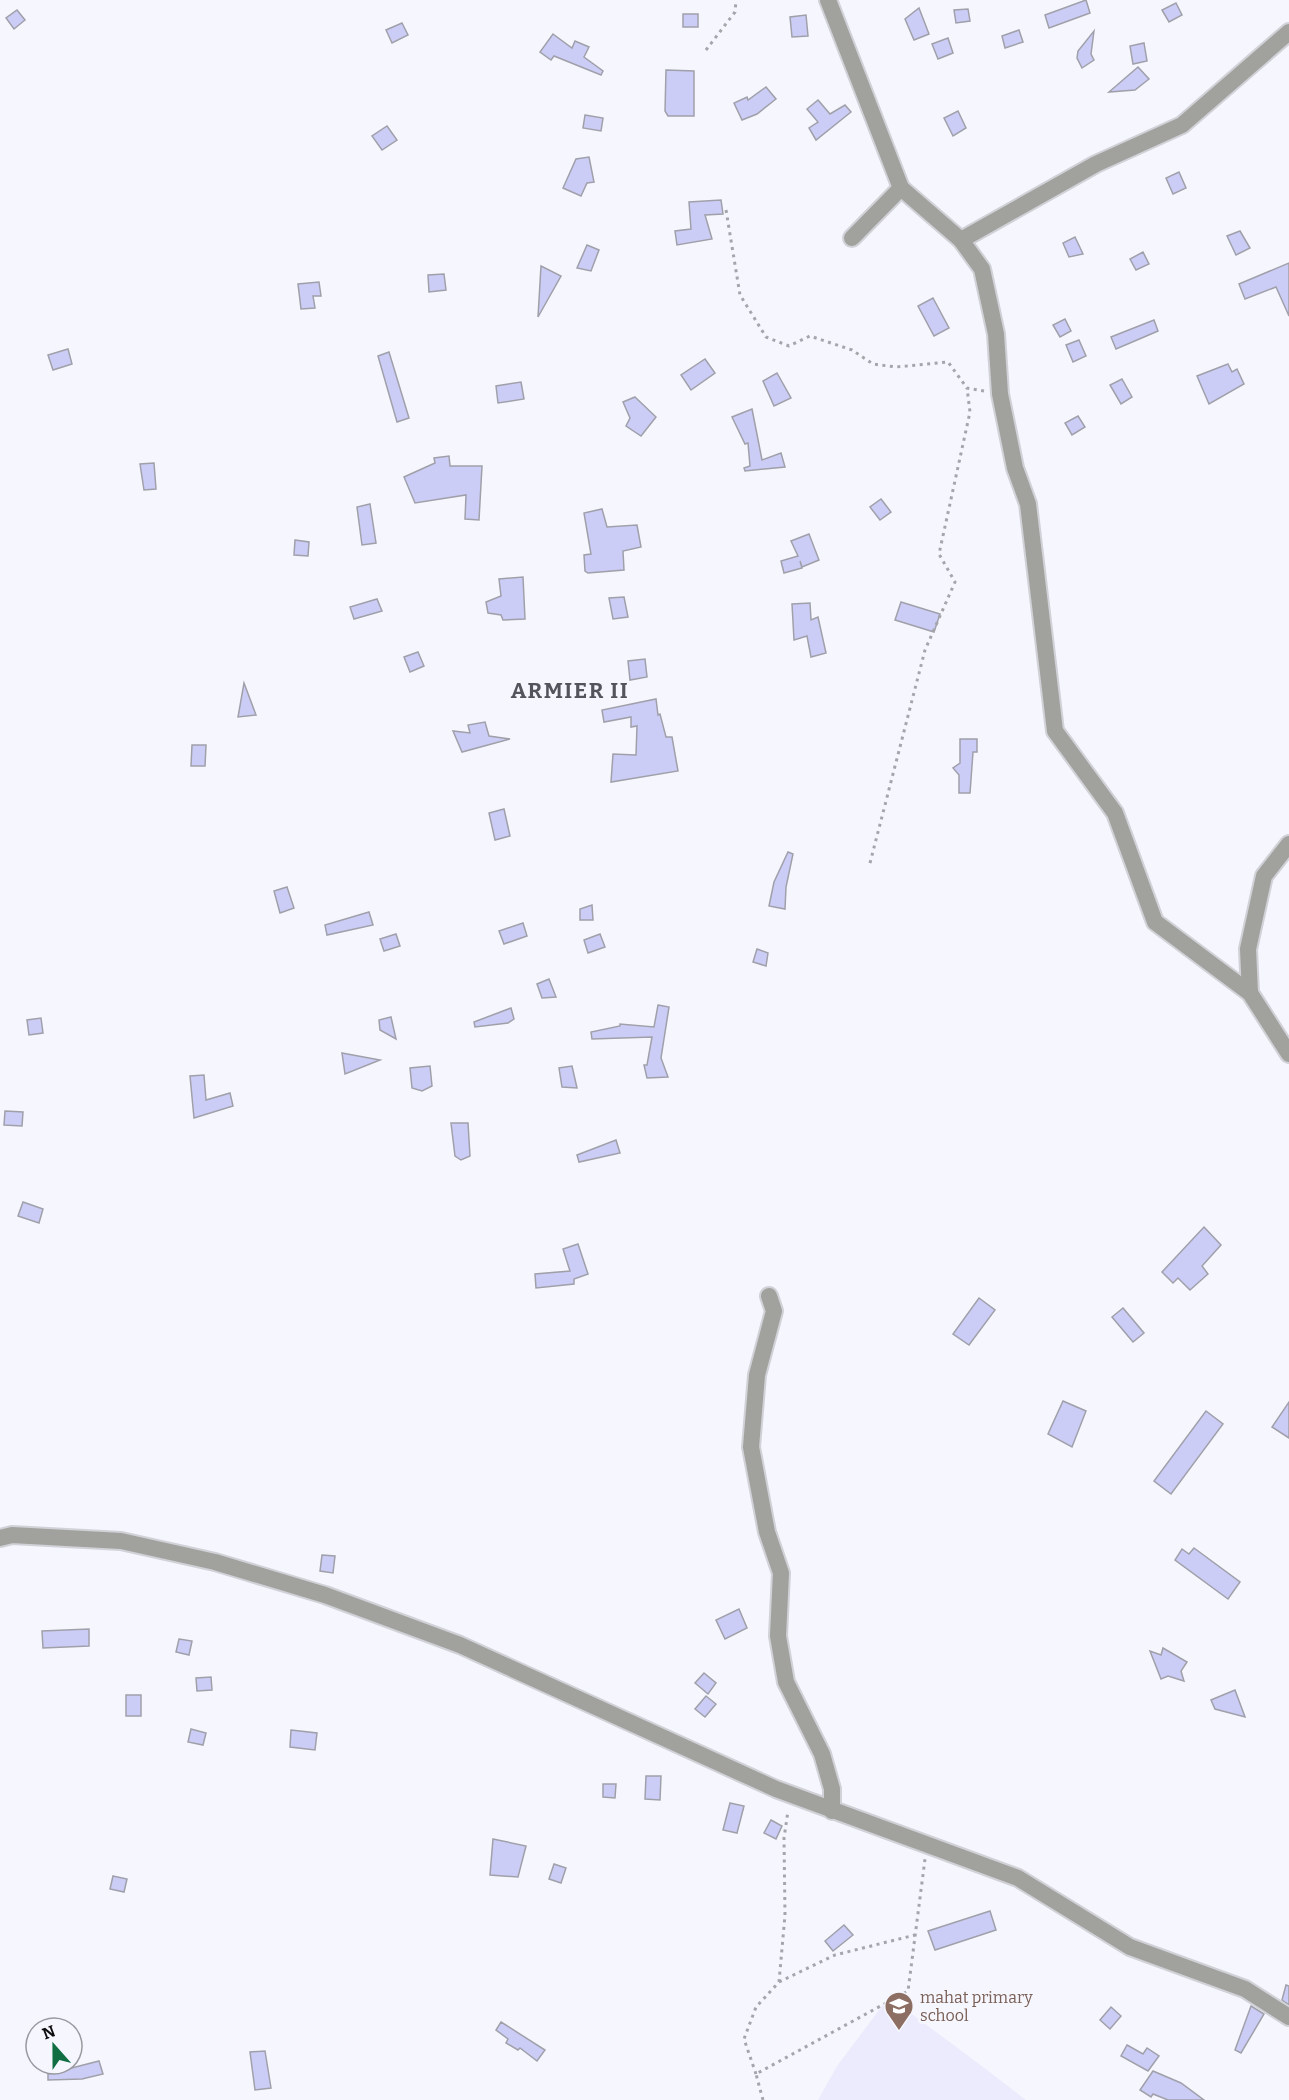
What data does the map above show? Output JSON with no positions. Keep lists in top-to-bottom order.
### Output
{
  "districts": ["ARMIER II"],
  "places": {
    "school or university": ["mahat primary school"]
  },
  "north": "top"
}
